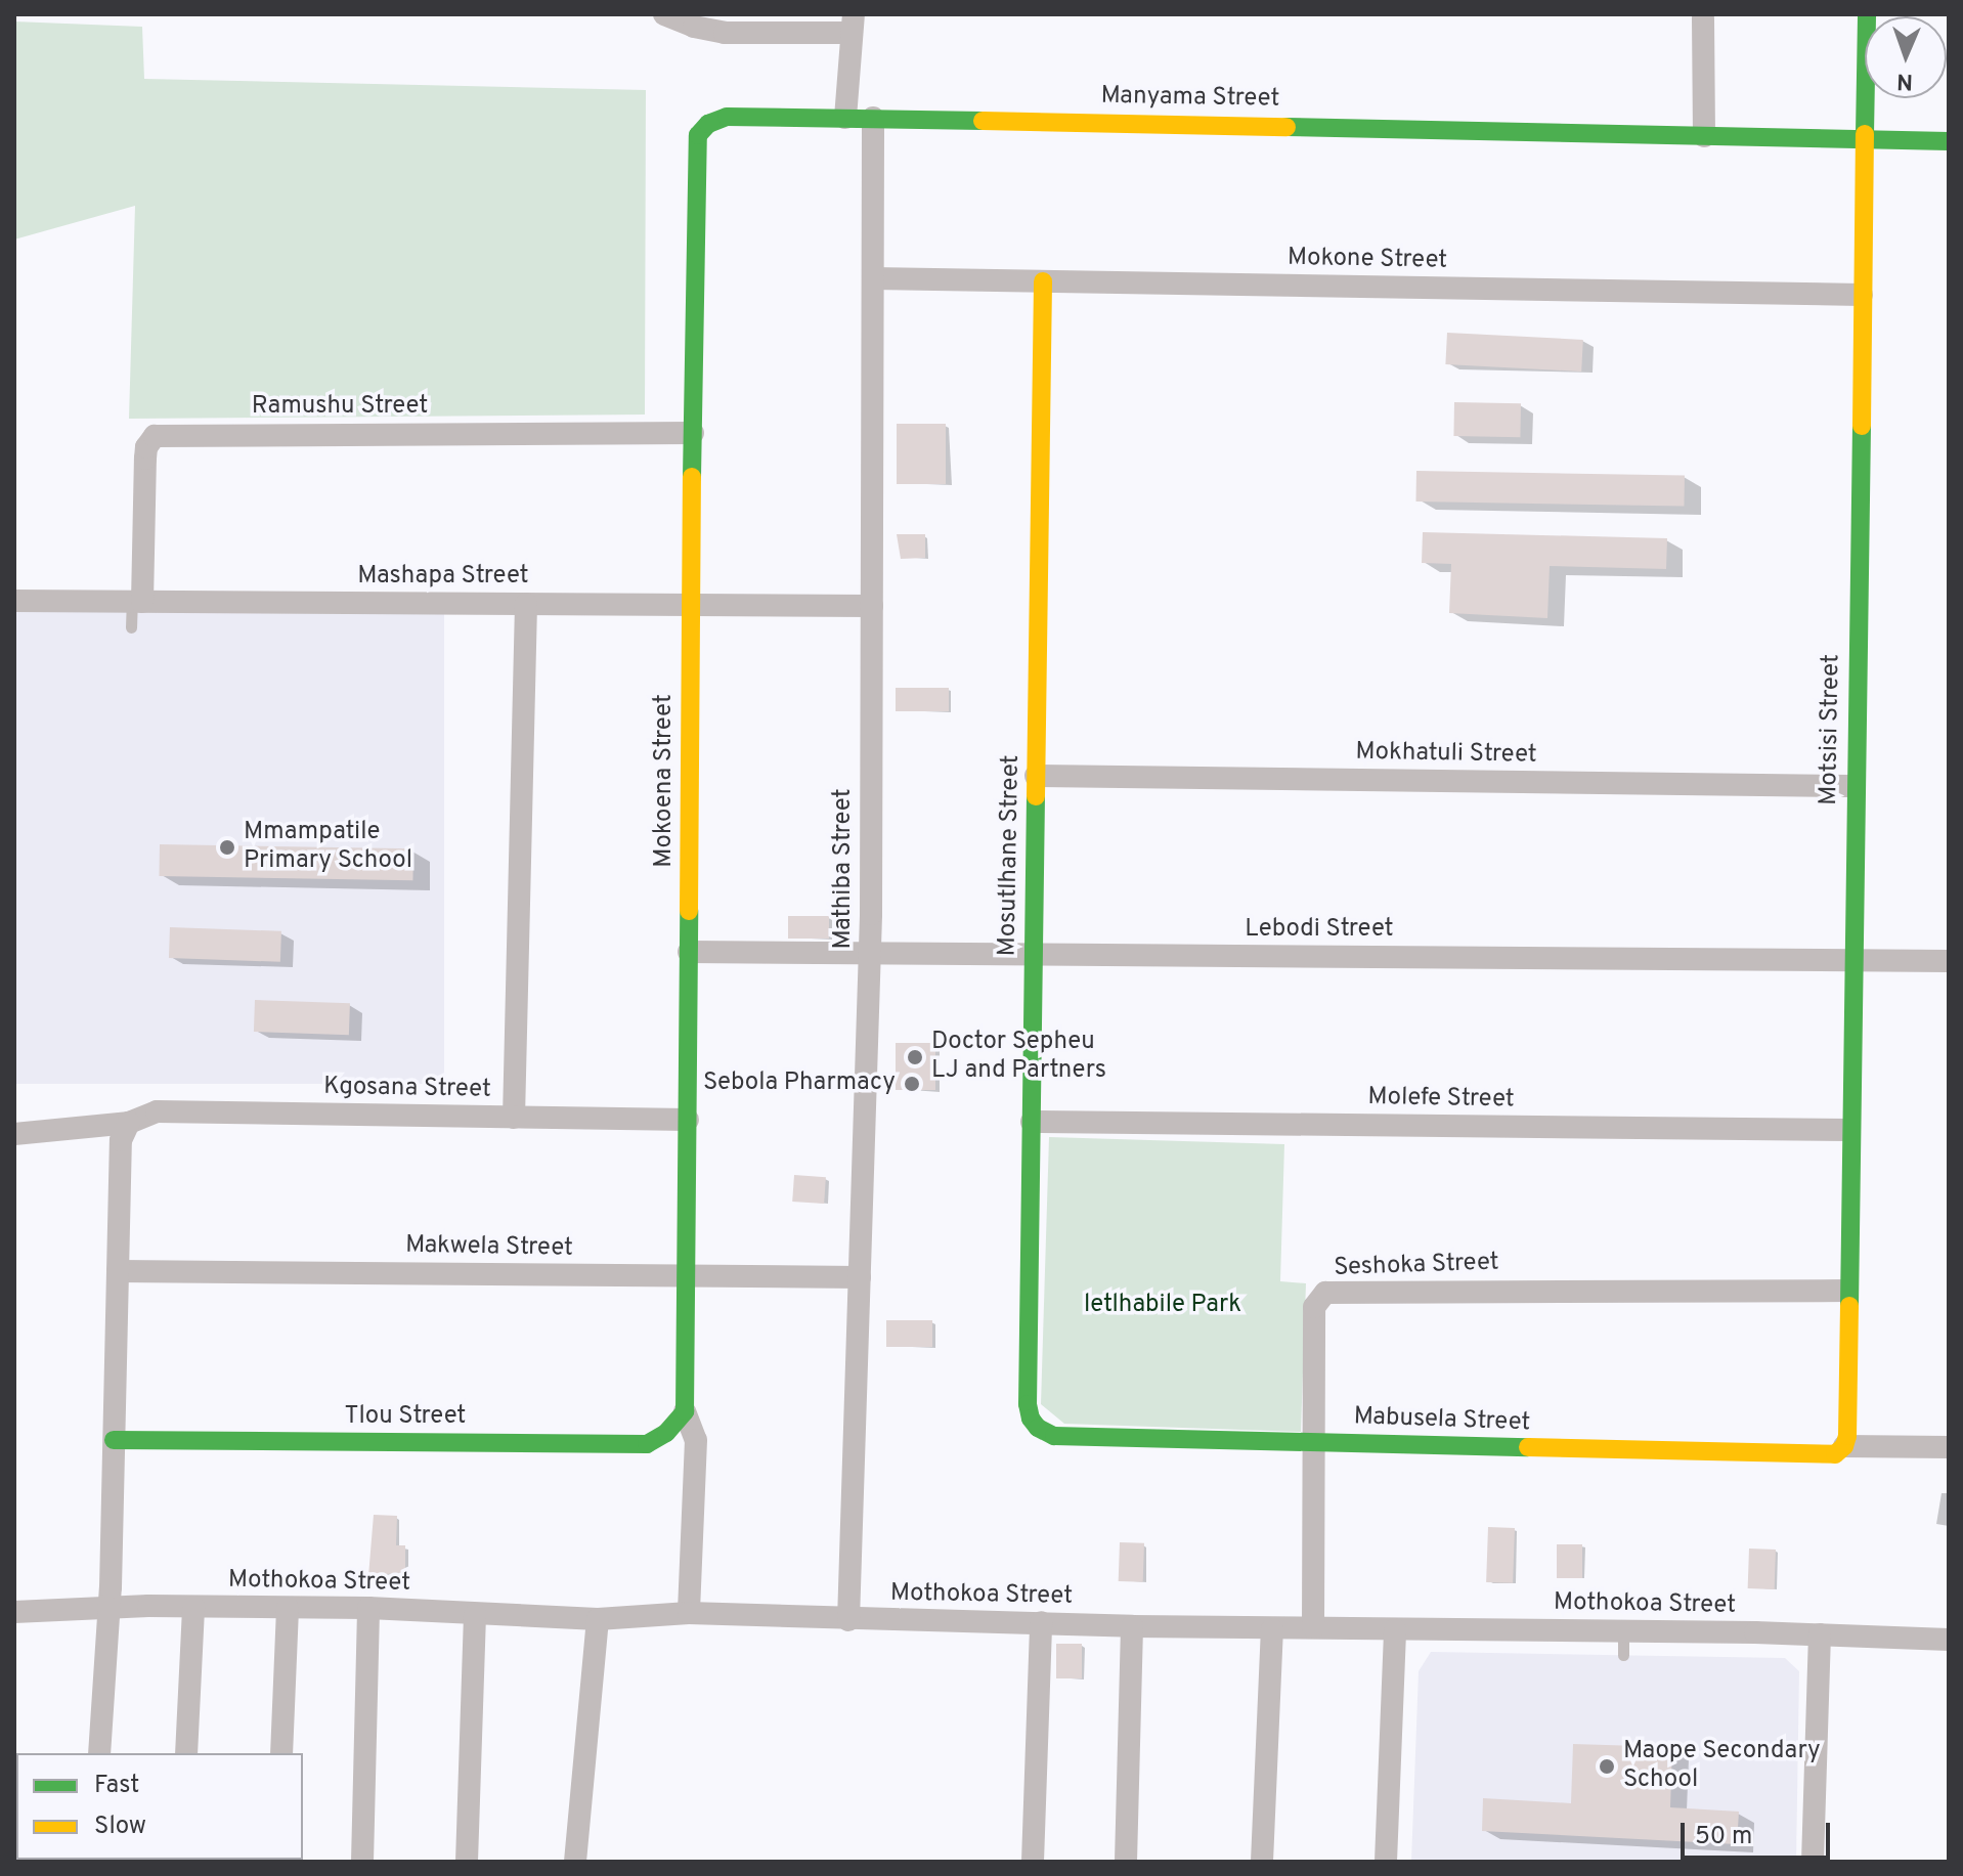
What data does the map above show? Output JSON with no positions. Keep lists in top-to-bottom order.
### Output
{
  "streets": {
    "street": [
      "Manyama Street",
      "Mokone Street",
      "Ramushu Street",
      "Mashapa Street",
      "Motsisi Street",
      "Mokhatuli Street",
      "Mokoena Street",
      "Mosutlhane Street",
      "Mathiba Street",
      "Lebodi Street",
      "Kgosana Street",
      "Molefe Street",
      "Makwela Street",
      "Seshoka Street",
      "Tlou Street",
      "Mabusela Street",
      "Mothokoa Street"
    ]
  },
  "crossings": [
    ["Manyama Street", "Motsisi Street"],
    ["Manyama Street", "Mokoena Street"],
    ["Manyama Street", "Mathiba Street"],
    ["Mokone Street", "Motsisi Street"],
    ["Mokone Street", "Mosutlhane Street"],
    ["Mokone Street", "Mathiba Street"],
    ["Ramushu Street", "Mashapa Street"],
    ["Ramushu Street", "Mokoena Street"],
    ["Mashapa Street", "Mokoena Street"],
    ["Mashapa Street", "Mathiba Street"],
    ["Motsisi Street", "Mokhatuli Street"],
    ["Motsisi Street", "Lebodi Street"],
    ["Motsisi Street", "Molefe Street"],
    ["Motsisi Street", "Seshoka Street"],
    ["Motsisi Street", "Mabusela Street"],
    ["Mokhatuli Street", "Mosutlhane Street"],
    ["Mokoena Street", "Lebodi Street"],
    ["Mokoena Street", "Kgosana Street"],
    ["Mokoena Street", "Makwela Street"],
    ["Mokoena Street", "Tlou Street"],
    ["Mosutlhane Street", "Lebodi Street"],
    ["Mosutlhane Street", "Molefe Street"],
    ["Mosutlhane Street", "Mabusela Street"],
    ["Mathiba Street", "Lebodi Street"],
    ["Mathiba Street", "Makwela Street"],
    ["Mathiba Street", "Mothokoa Street"],
    ["Seshoka Street", "Mabusela Street"],
    ["Seshoka Street", "Mothokoa Street"]
  ],
  "parks": ["letlhabile Park"],
  "places": [
    "Mmampatile Primary School",
    "Doctor Sepheu LJ and Partners",
    "Sebola Pharmacy",
    "Maope Secondary School"
  ],
  "legend": ["Fast", "Slow"],
  "scale_bar": "50 m",
  "north": "bottom"
}
